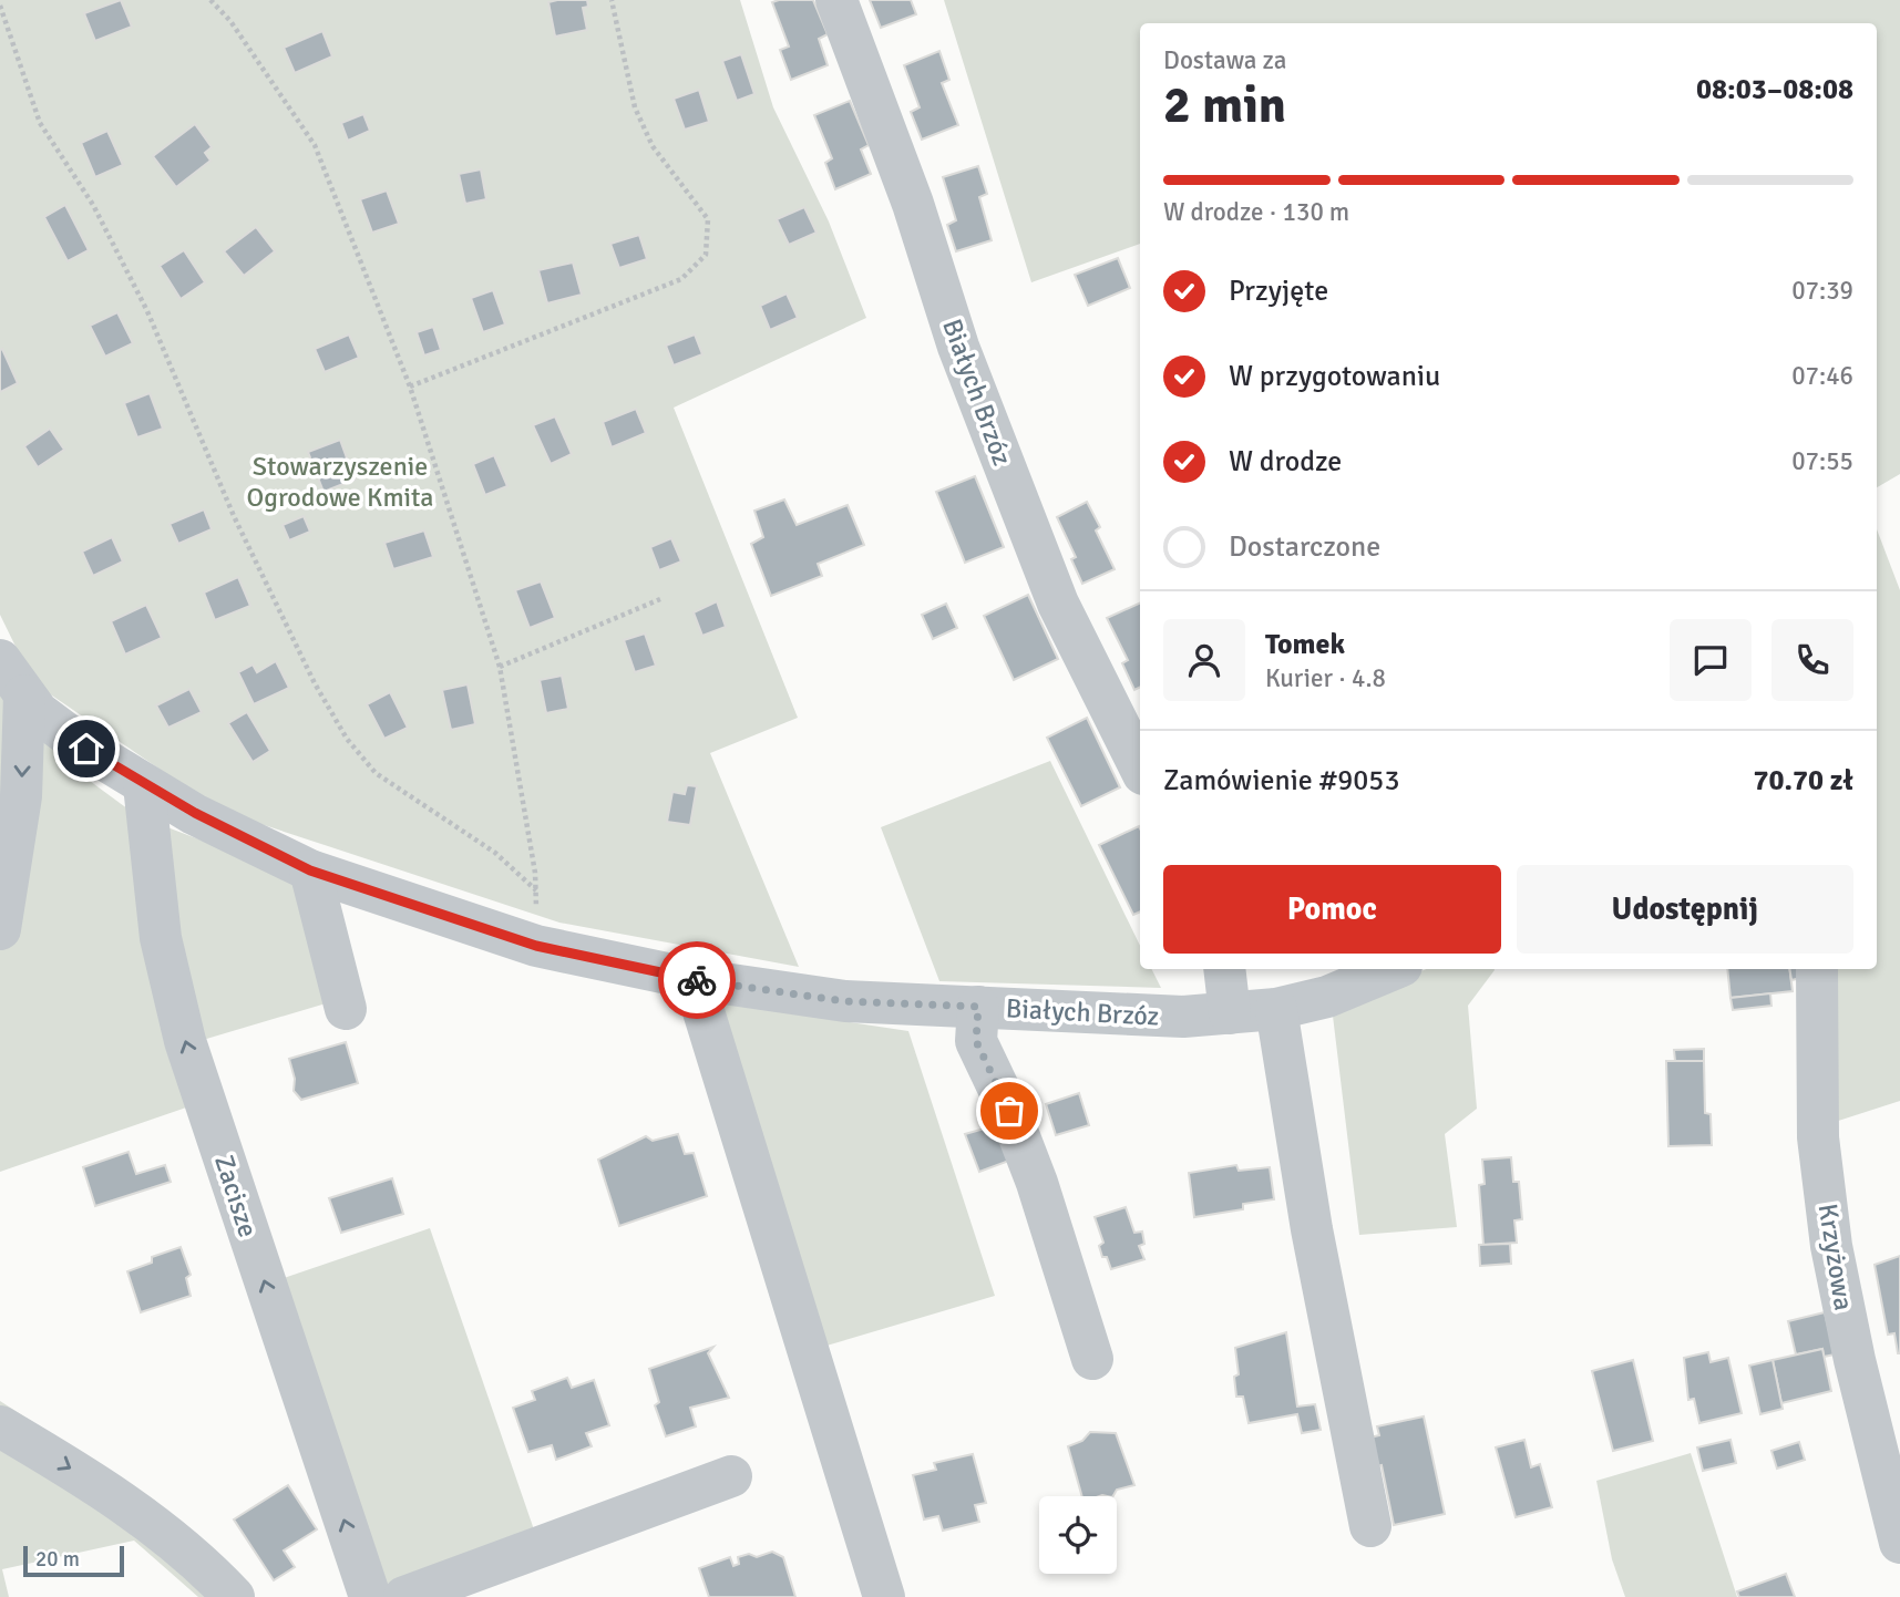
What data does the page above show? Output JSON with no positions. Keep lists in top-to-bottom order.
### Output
{
  "streets": {
    "street": ["Białych Brzóz", "Zacisze", "Krzyżowa"]
  },
  "crossings": [
    ["Białych Brzóz", "Zacisze"]
  ],
  "parks": ["Stowarzyszenie Ogrodowe Kmita"],
  "scale_bar": "20 m",
  "page": {
    "heading": ["2 min", "Dostawa za", "08:03–08:08"],
    "panel": [
      "Tomek",
      "Kurier · 4.8",
      "Zamówienie #9053",
      "70.70 zł"
    ],
    "bar": "W drodze · 130 m",
    "list": [
      ["Przyjęte", "07:39"],
      ["W przygotowaniu", "07:46"],
      ["W drodze", "07:55"],
      "Dostarczone"
    ],
    "buttons": ["Pomoc", "Udostępnij"],
    "scale": "20 m"
  }
}
